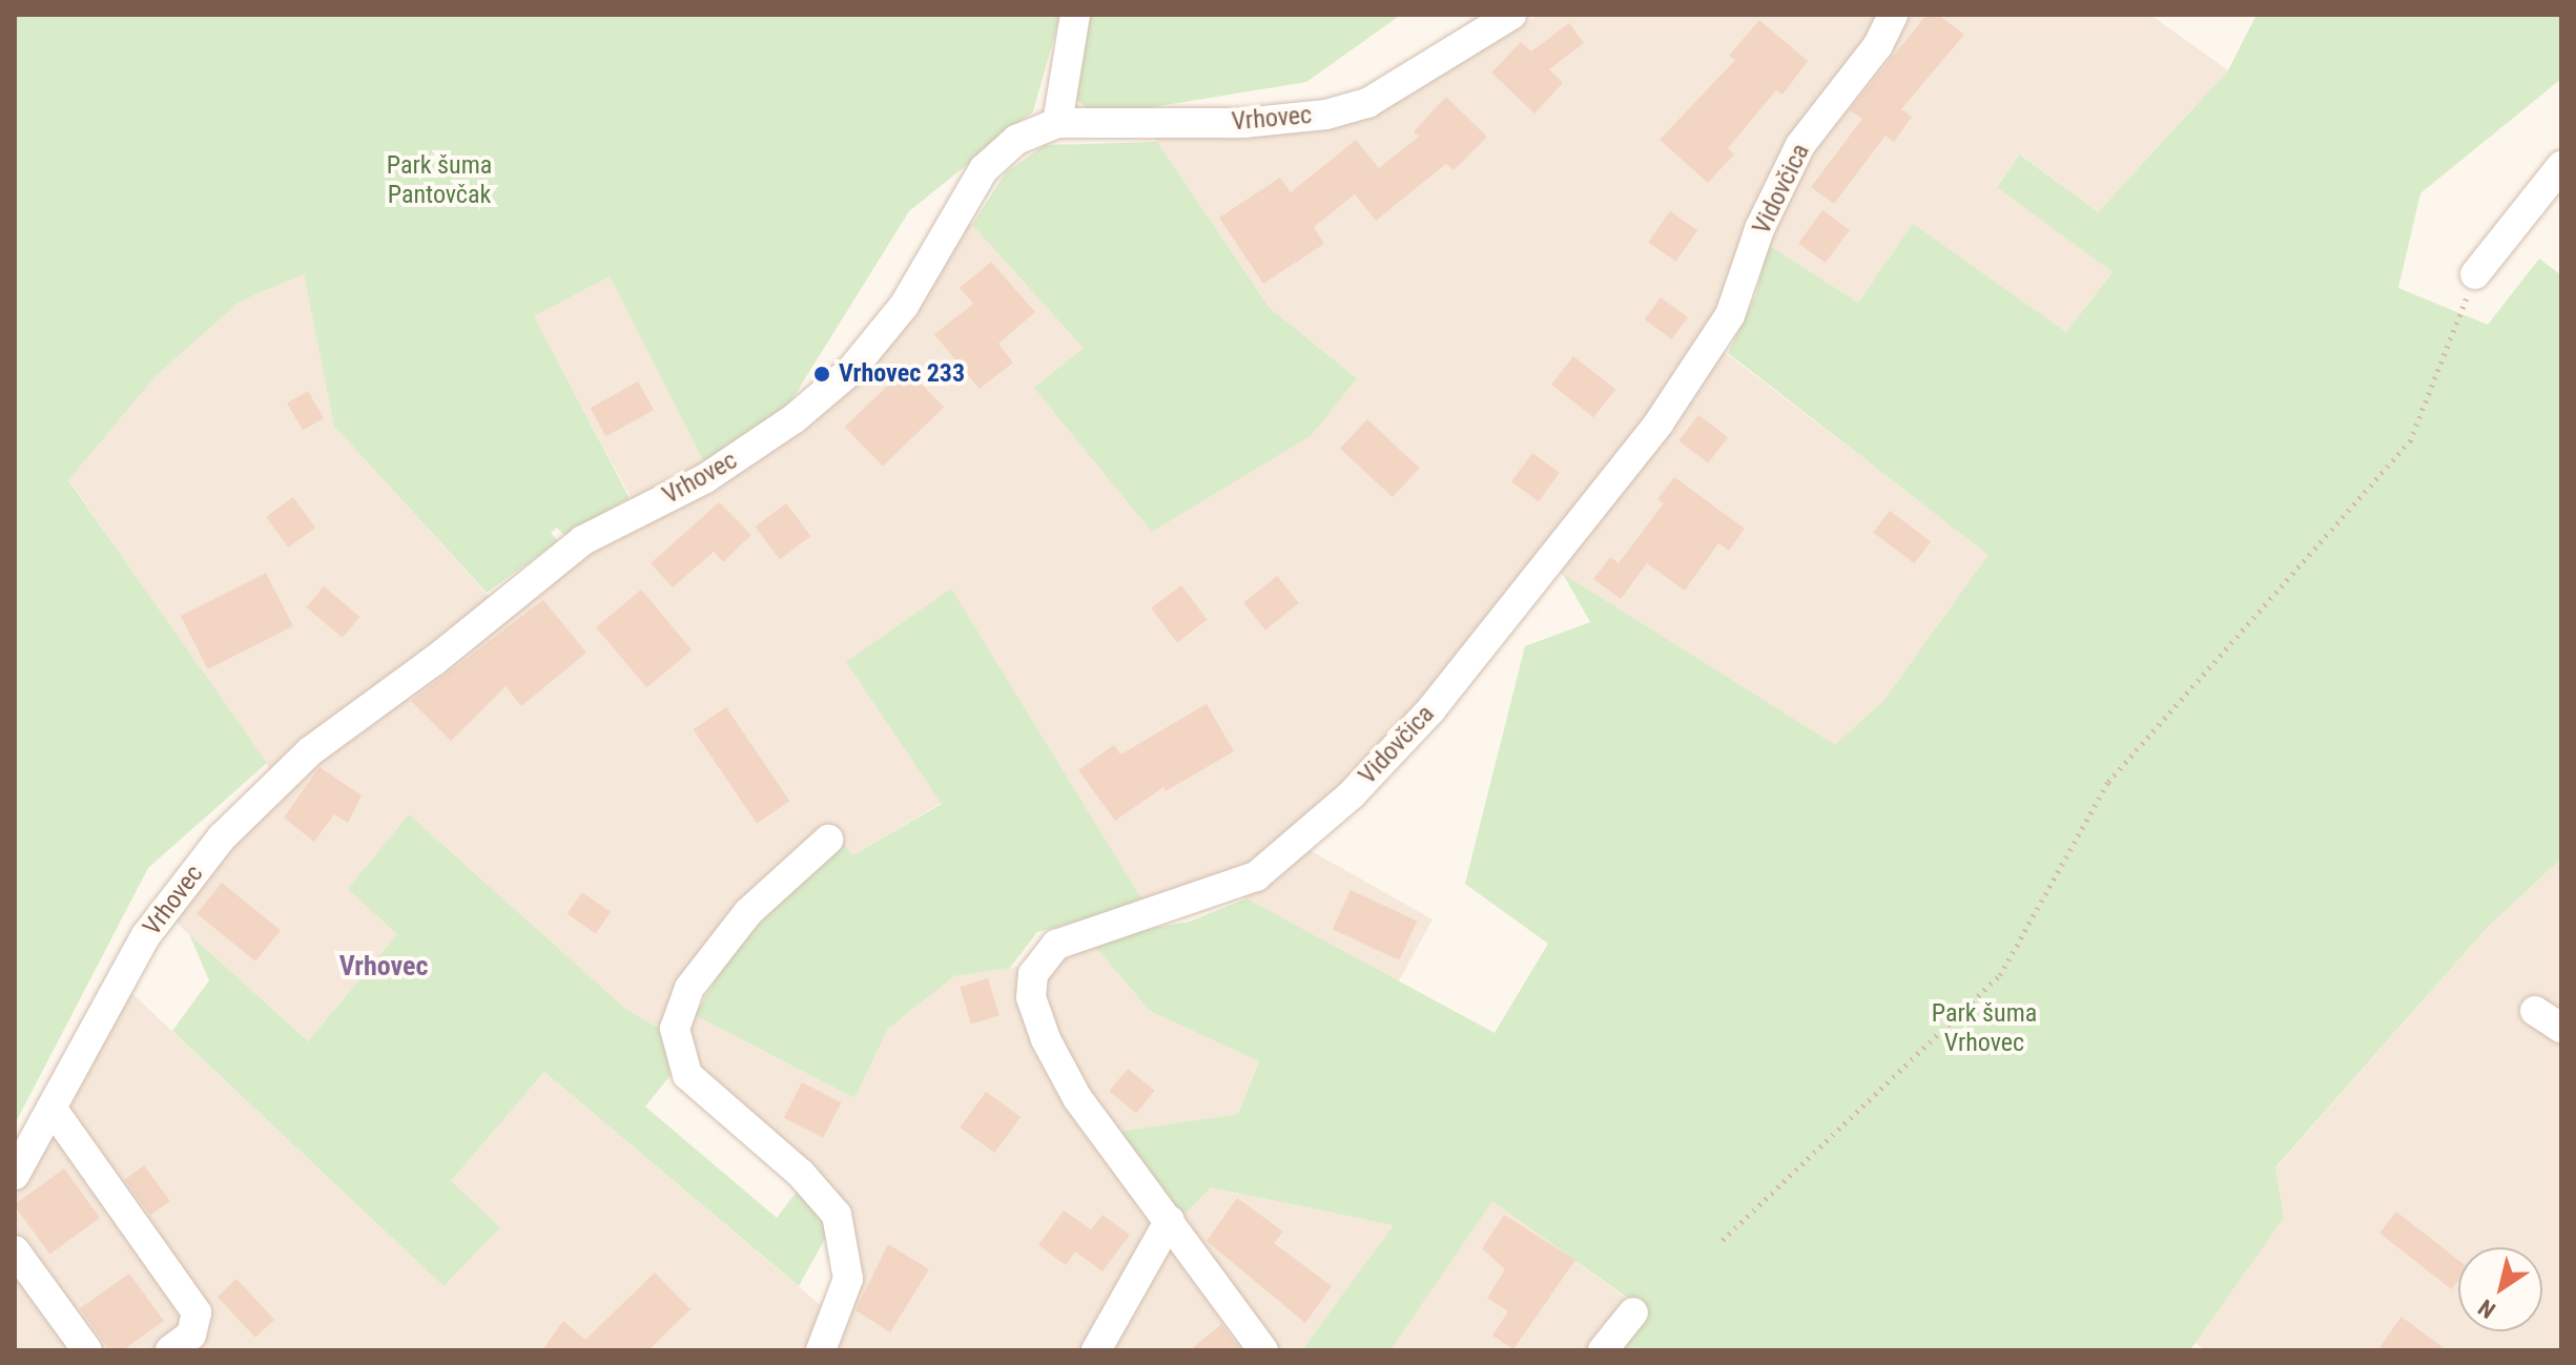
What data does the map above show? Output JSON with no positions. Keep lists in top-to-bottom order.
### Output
{
  "streets": {
    "street": ["Vrhovec", "Vidovčica"]
  },
  "districts": ["Vrhovec"],
  "parks": ["Park šuma Pantovčak", "Park šuma Vrhovec"],
  "places": ["Vrhovec 233"],
  "north": "bottom left"
}
